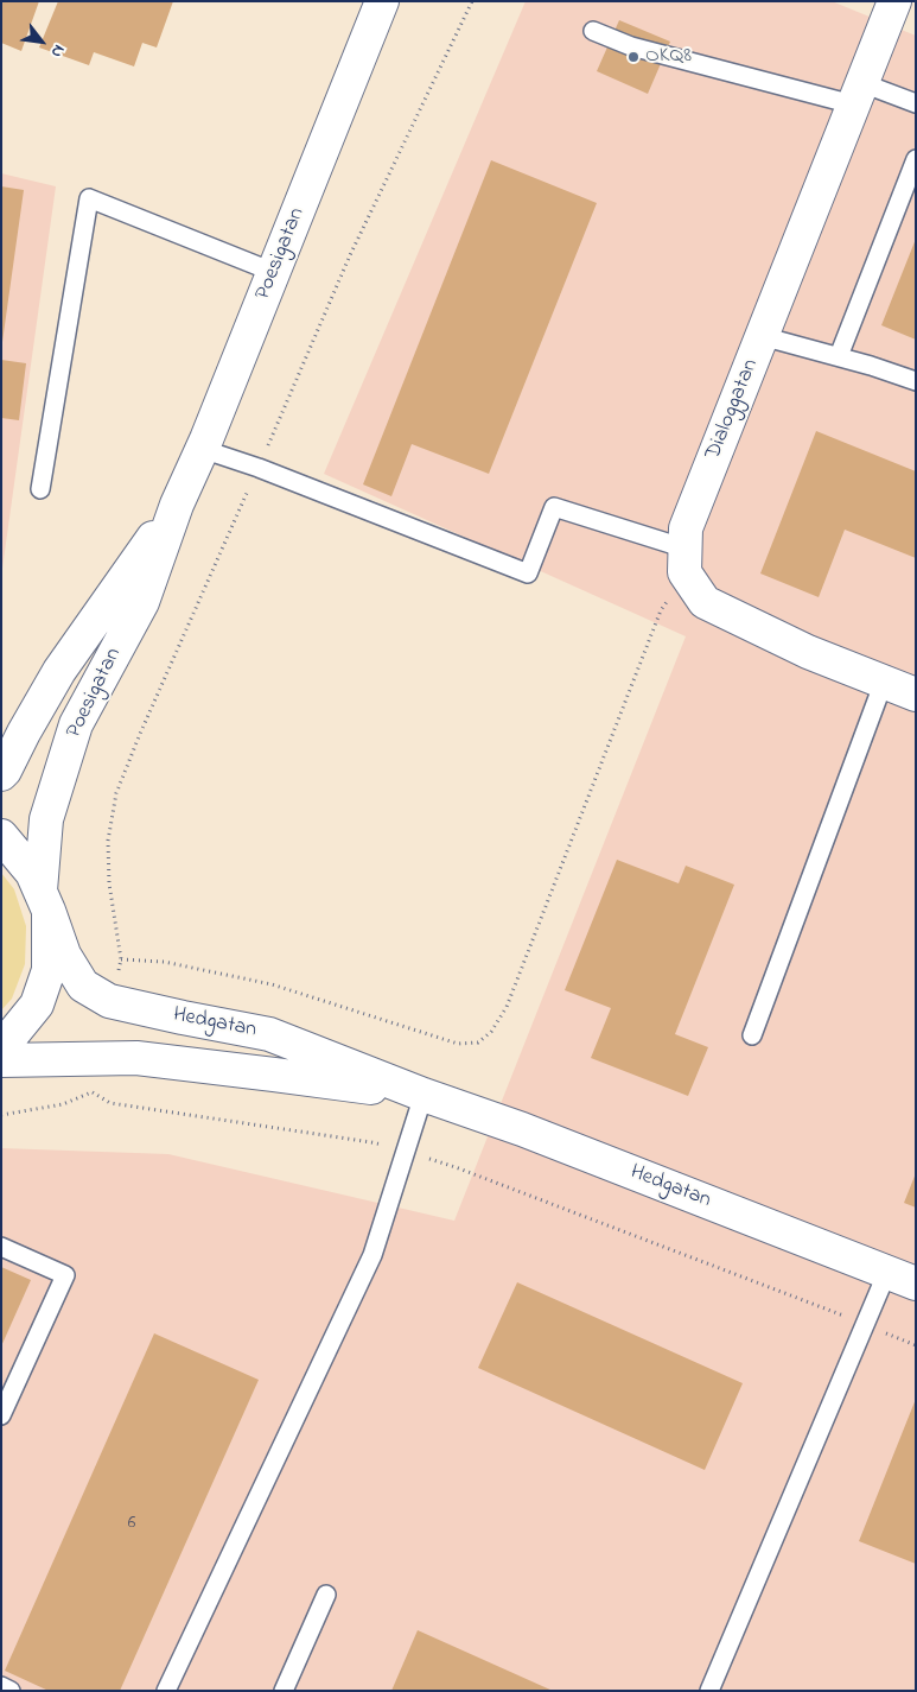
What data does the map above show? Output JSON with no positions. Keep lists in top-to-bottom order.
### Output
{
  "streets": {
    "street": ["Poesigatan", "Dialoggatan", "Hedgatan"]
  },
  "crossings": [
    ["Poesigatan", "Hedgatan"]
  ],
  "places": ["OKQ8"],
  "house_numbers": ["6"],
  "north": "bottom right"
}
